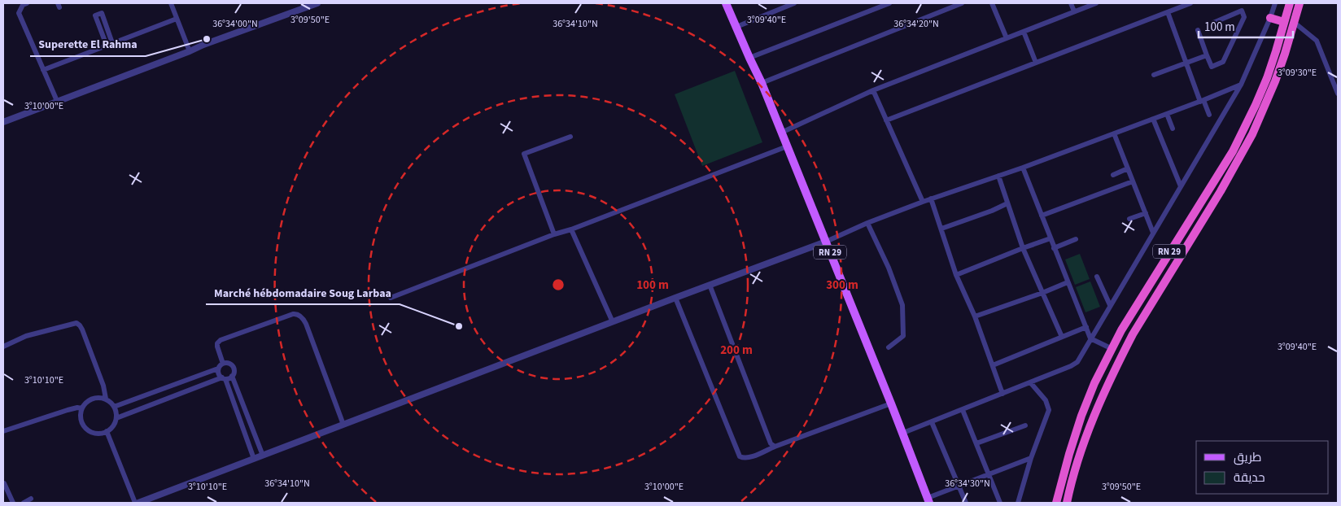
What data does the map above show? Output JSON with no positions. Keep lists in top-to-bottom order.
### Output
{
  "streets": {
    "highway": ["RN 29"]
  },
  "places": ["Superette El Rahma", "Marché hébdomadaire Soug Larbaa"],
  "legend": ["طريق", "حديقة"],
  "scale_bar": "100 m",
  "coordinates": [
    "3°09'50\"E",
    "3°09'40\"E",
    "36°34'10\"N",
    "36°34'20\"N",
    "36°34'00\"N",
    "3°09'30\"E",
    "3°10'00\"E",
    "3°10'10\"E",
    "36°34'30\"N"
  ],
  "rings": ["100 m", "300 m", "200 m"]
}
